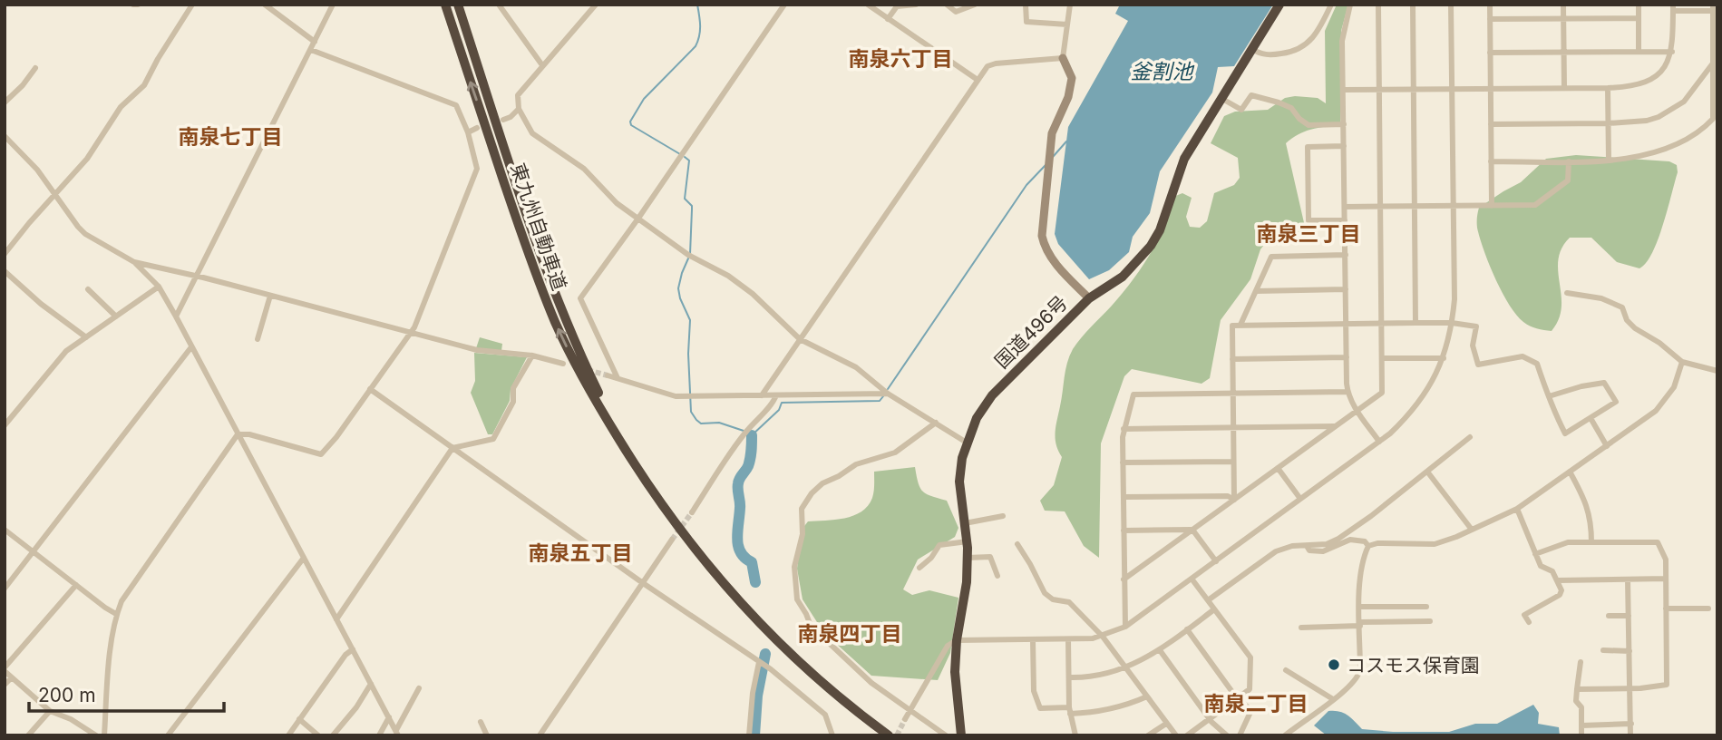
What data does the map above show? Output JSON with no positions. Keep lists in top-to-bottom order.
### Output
{
  "streets": {
    "highway": ["東九州自動車道", "国道496号"]
  },
  "districts": [
    "南泉六丁目",
    "南泉七丁目",
    "南泉三丁目",
    "南泉五丁目",
    "南泉四丁目",
    "南泉二丁目"
  ],
  "water": ["釜割池"],
  "places": ["コスモス保育園"],
  "scale_bar": "200 m"
}
